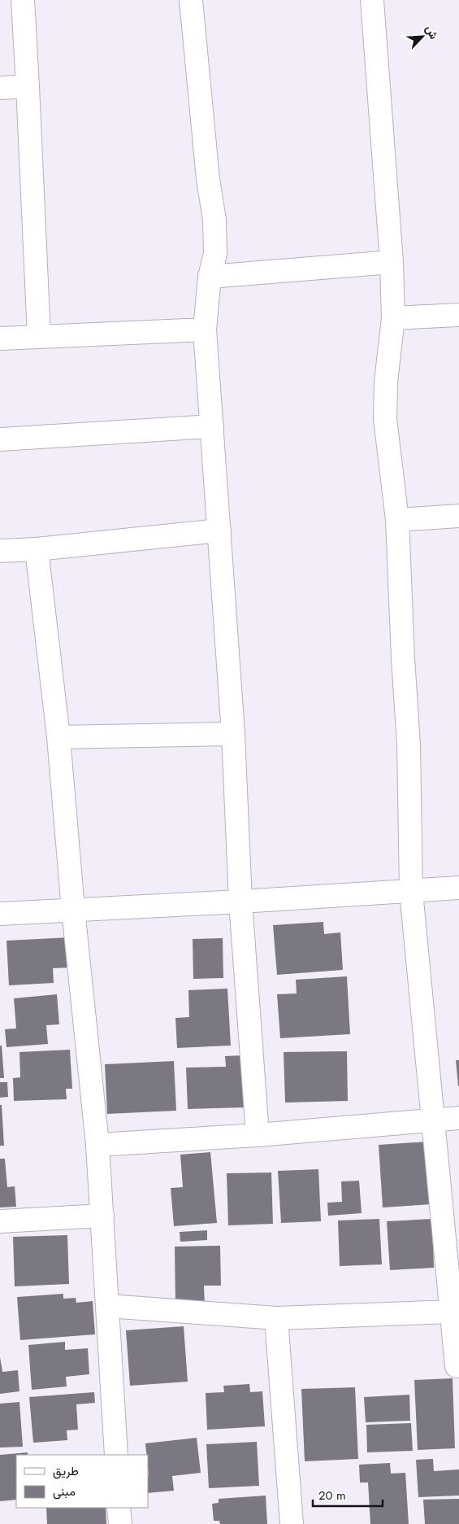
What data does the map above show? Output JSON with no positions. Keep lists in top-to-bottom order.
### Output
{
  "legend": ["طريق", "مبنى"],
  "scale_bar": "20 m",
  "north": "top right"
}
